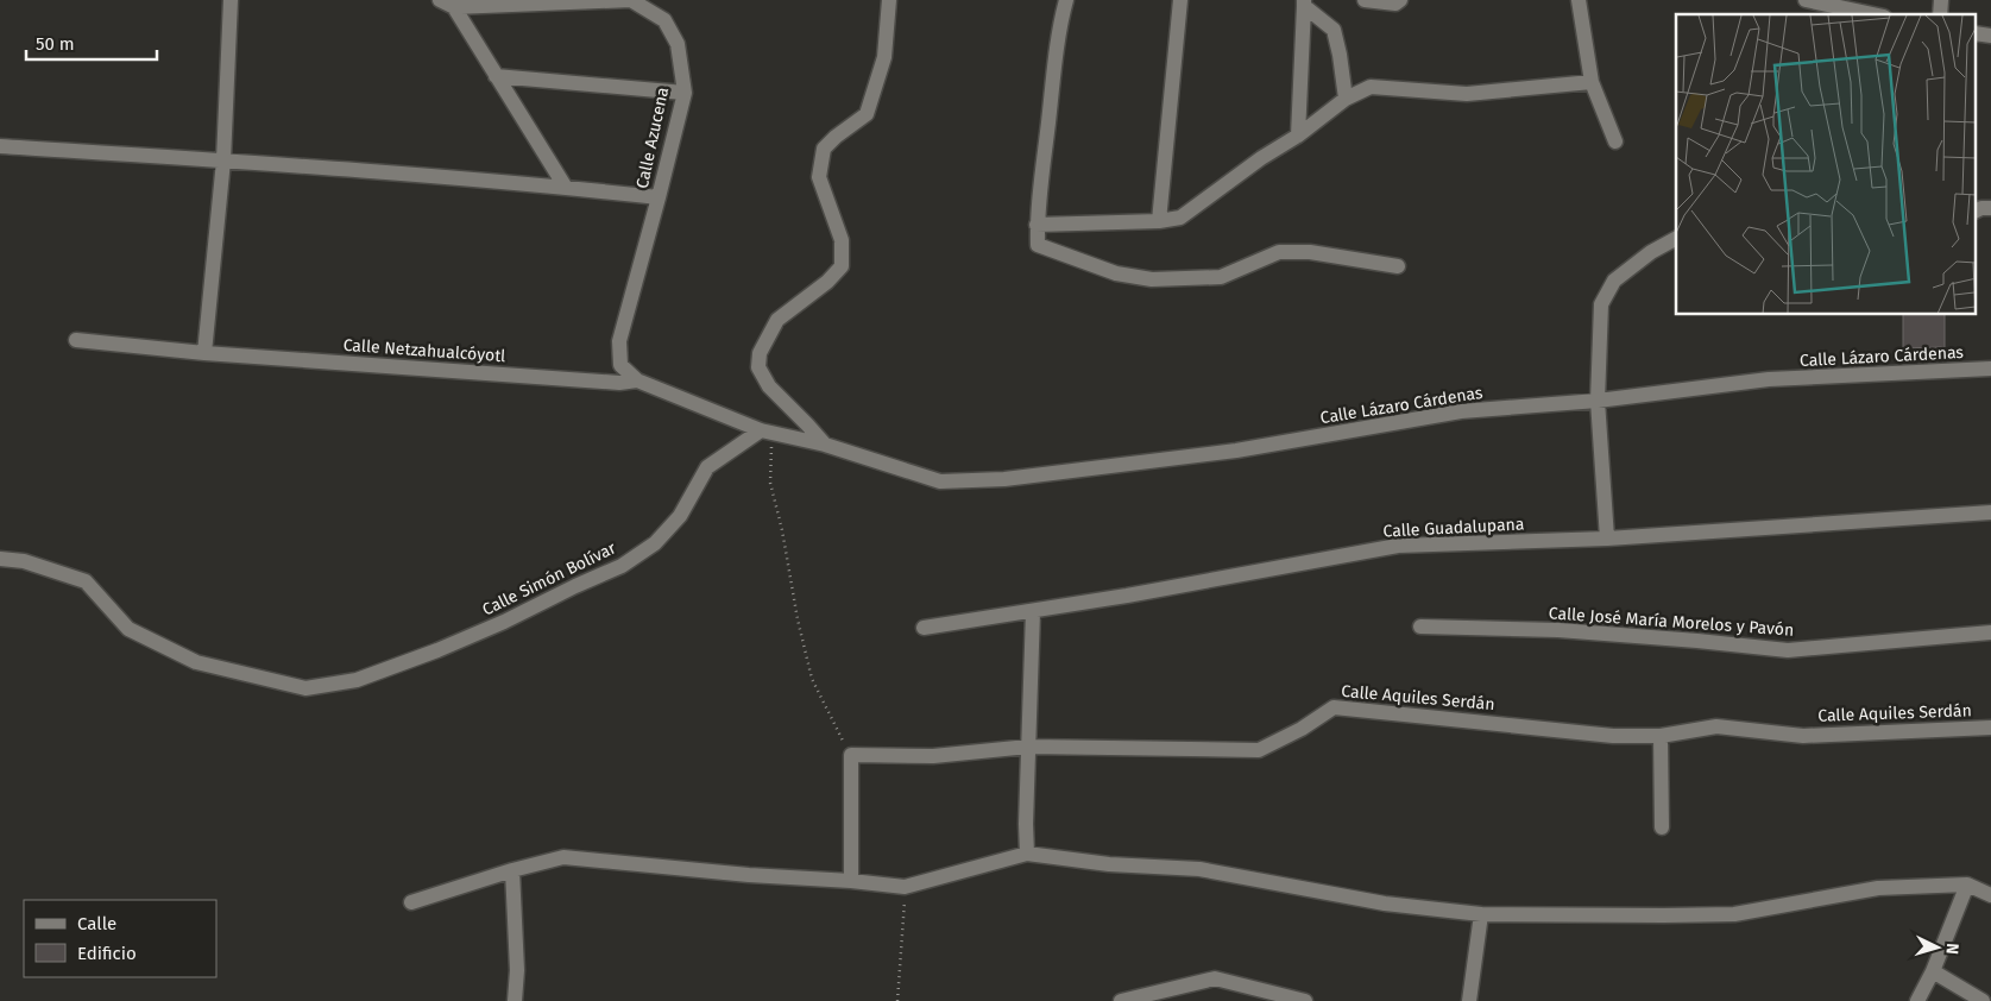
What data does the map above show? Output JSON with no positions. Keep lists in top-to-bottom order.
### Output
{
  "streets": {
    "street": [
      "Calle Azucena",
      "Calle Netzahualcóyotl",
      "Calle Lázaro Cárdenas",
      "Calle Guadalupana",
      "Calle Simón Bolívar",
      "Calle José María Morelos y Pavón",
      "Calle Aquiles Serdán"
    ]
  },
  "crossings": [
    ["Calle Azucena", "Calle Netzahualcóyotl"],
    ["Calle Netzahualcóyotl", "Calle Lázaro Cárdenas"],
    ["Calle Netzahualcóyotl", "Calle Simón Bolívar"],
    ["Calle Lázaro Cárdenas", "Calle Simón Bolívar"]
  ],
  "legend": ["Calle", "Edificio"],
  "scale_bar": "50 m",
  "north": "right"
}
